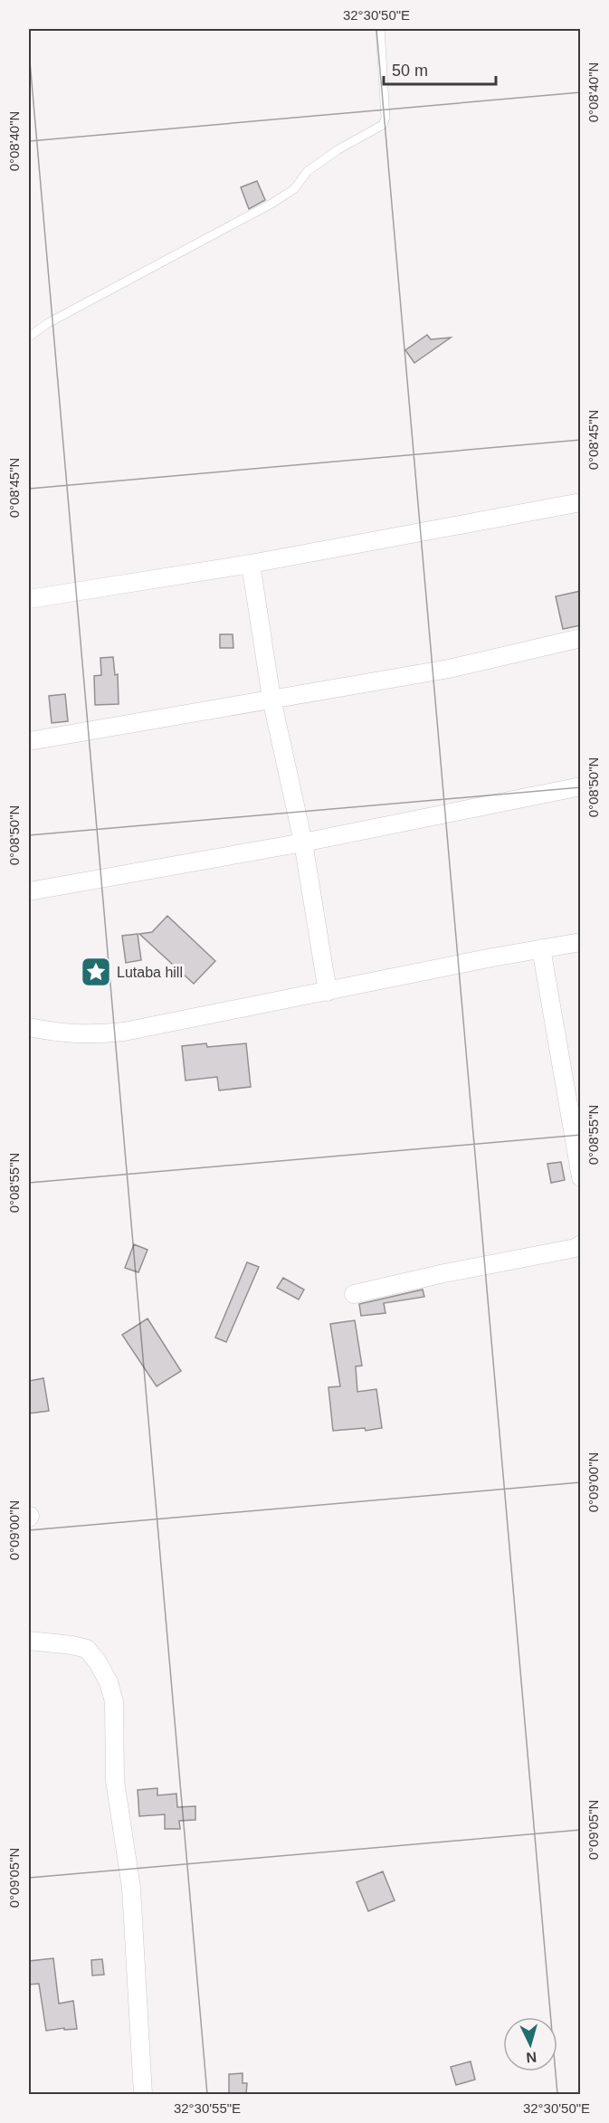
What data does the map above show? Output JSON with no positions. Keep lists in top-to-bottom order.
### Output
{
  "places": {
    "place": ["Lutaba hill"]
  },
  "scale_bar": "50 m",
  "north": "bottom",
  "coordinates": [
    "32°30'50\"E",
    "0°08'40\"N",
    "0°08'45\"N",
    "0°08'50\"N",
    "0°08'55\"N",
    "0°09'00\"N",
    "0°09'05\"N",
    "32°30'55\"E"
  ]
}
